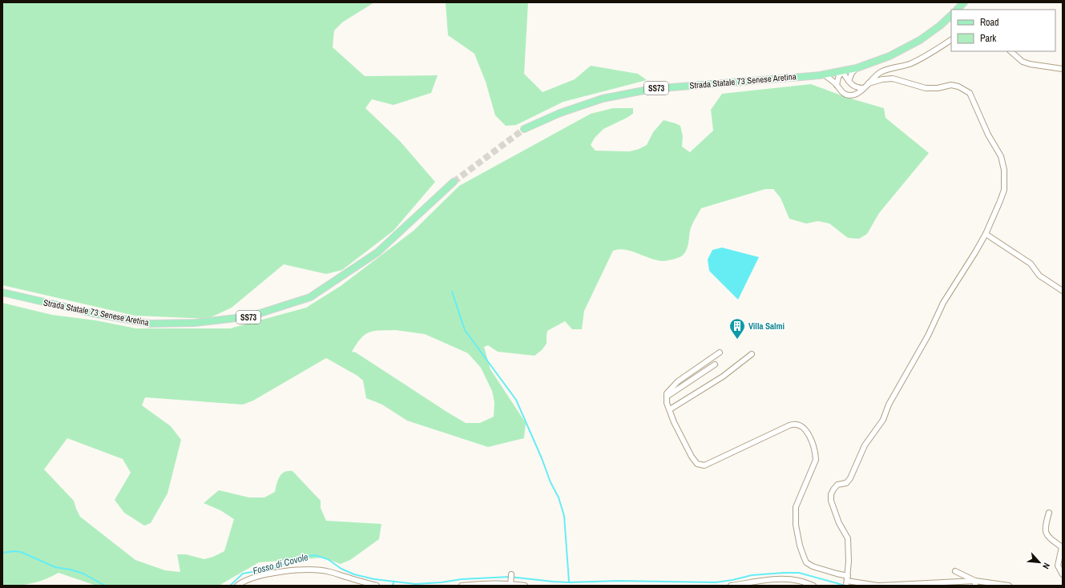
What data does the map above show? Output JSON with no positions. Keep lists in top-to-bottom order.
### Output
{
  "streets": {
    "main road": ["Strada Statale 73 Senese Aretina", "SS73"]
  },
  "water": ["Fosso di Covole"],
  "places": {
    "building": ["Villa Salmi"]
  },
  "legend": ["Road", "Park"],
  "north": "bottom right"
}
